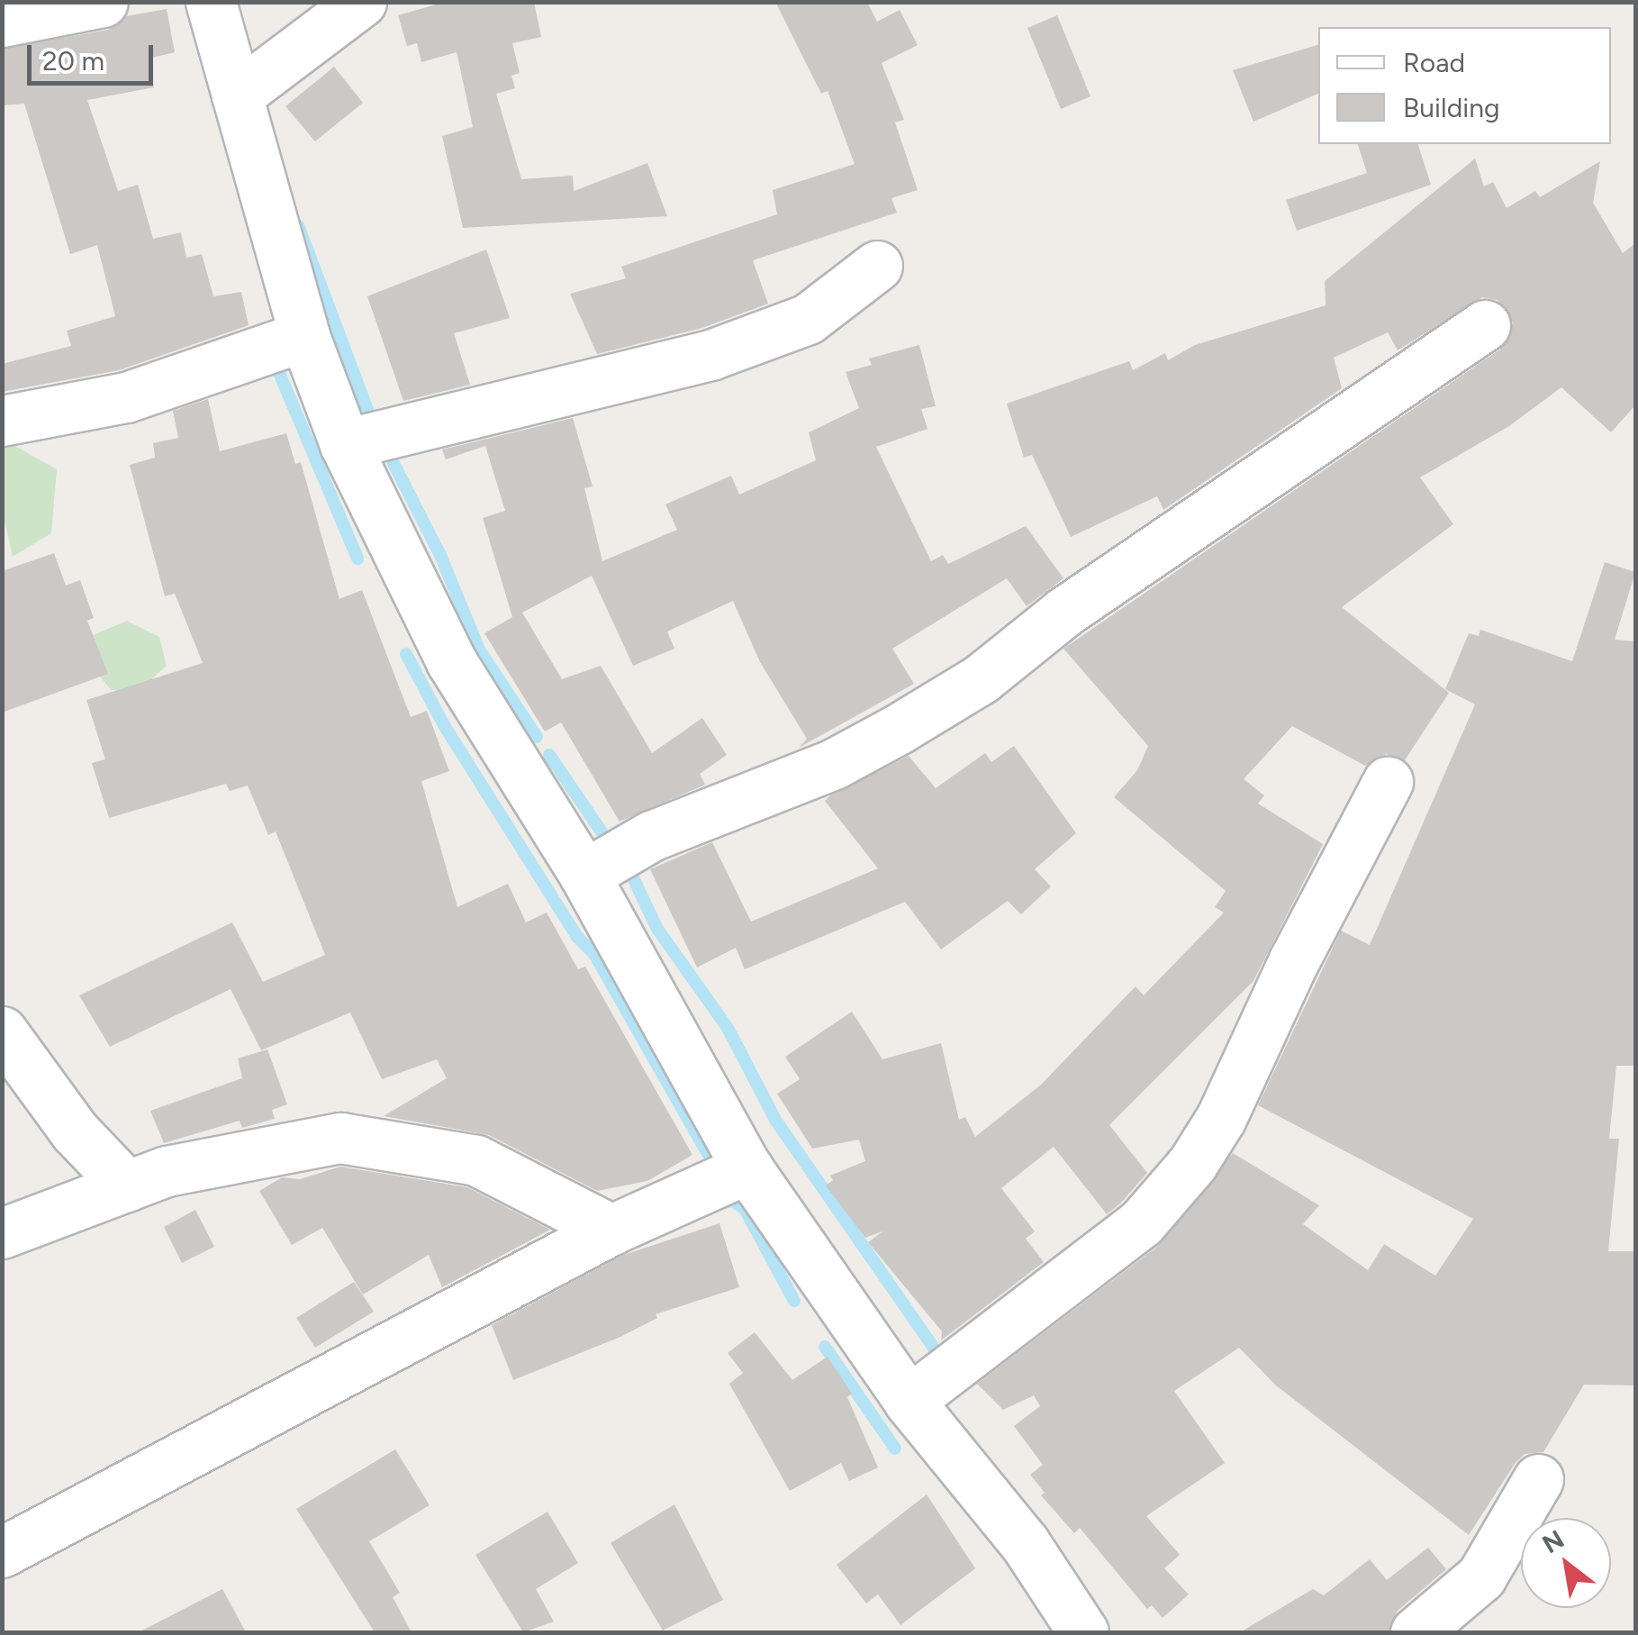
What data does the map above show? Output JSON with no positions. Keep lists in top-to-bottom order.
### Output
{
  "legend": ["Road", "Building"],
  "scale_bar": "20 m",
  "north": "top left"
}
